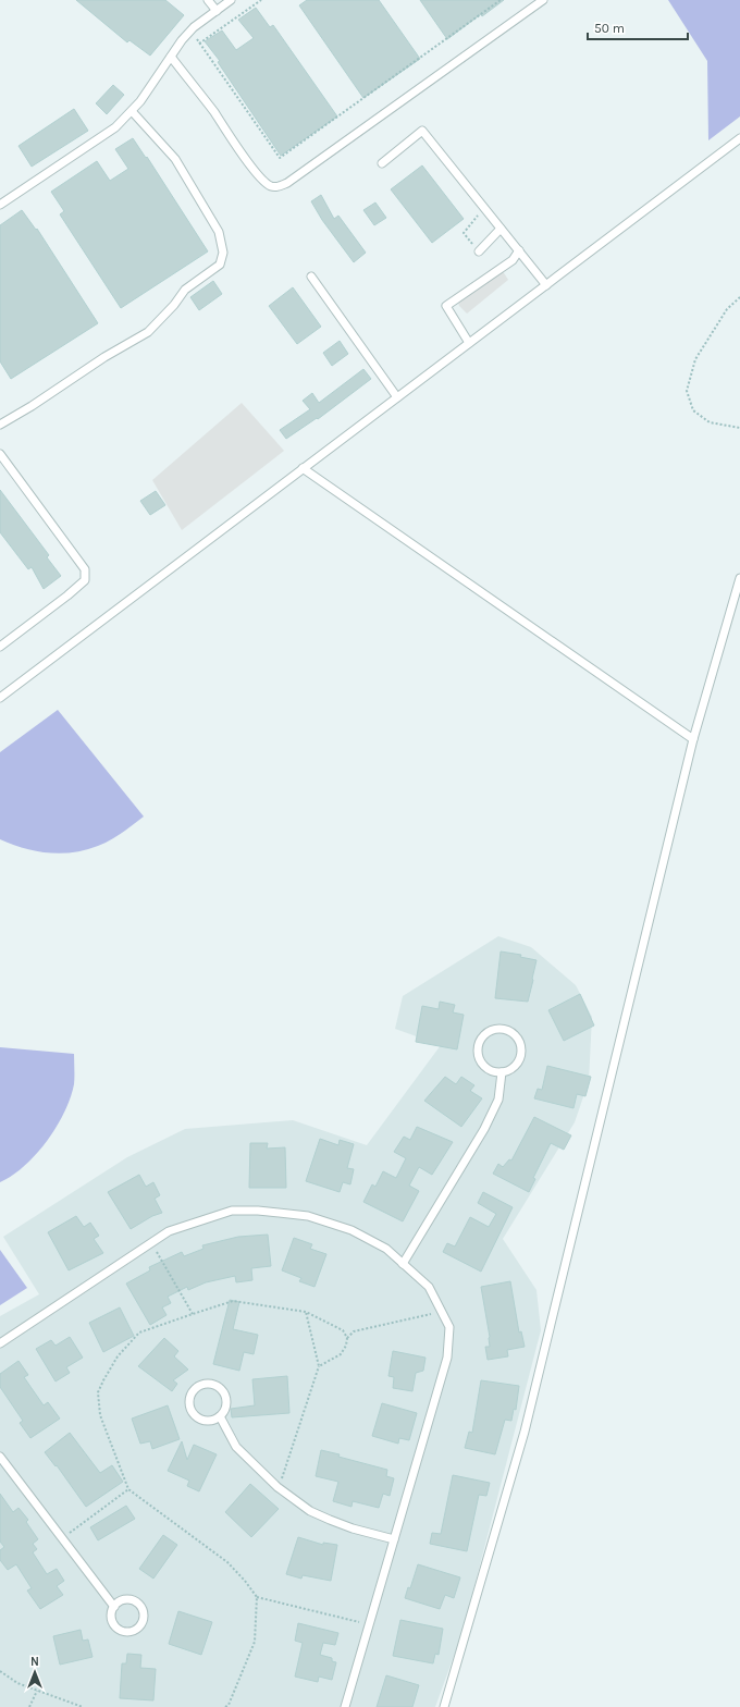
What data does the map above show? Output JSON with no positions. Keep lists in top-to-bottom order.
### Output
{
  "scale_bar": "50 m",
  "north": "top"
}
